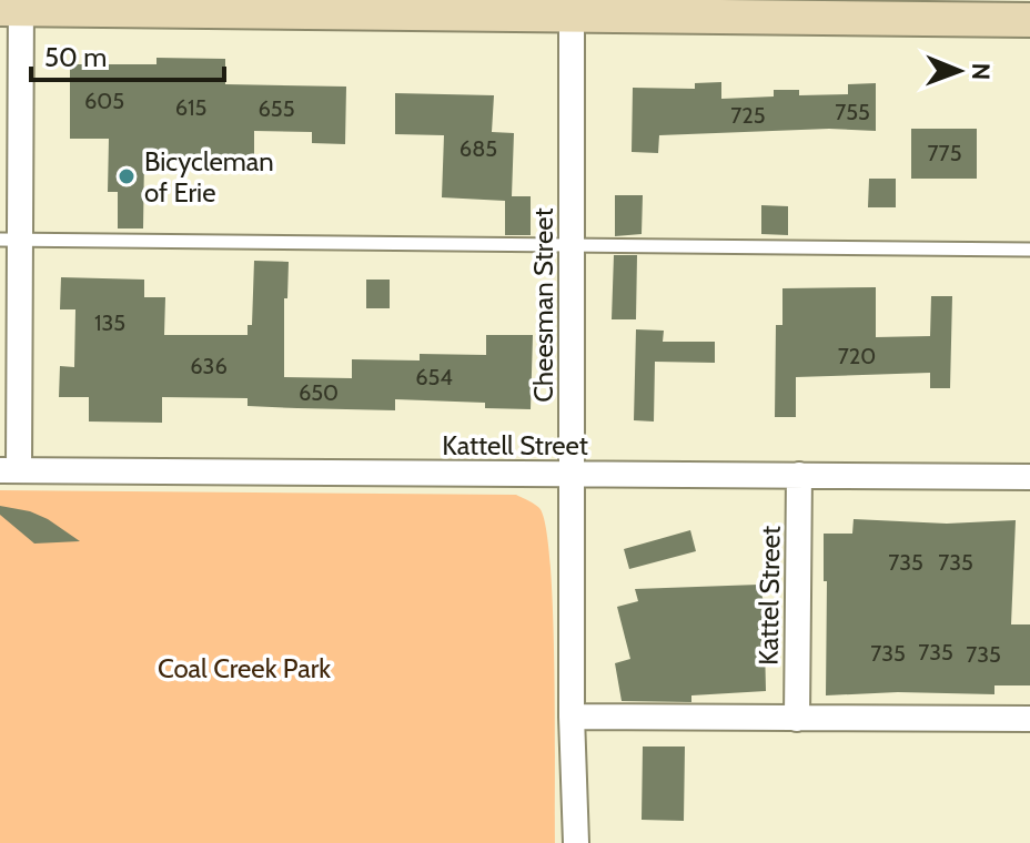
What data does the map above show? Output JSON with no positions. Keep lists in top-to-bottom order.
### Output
{
  "streets": {
    "street": ["Cheesman Street", "Kattell Street", "Kattel Street"]
  },
  "crossings": [
    ["Cheesman Street", "Kattell Street"],
    ["Kattell Street", "Kattel Street"]
  ],
  "parks": ["Coal Creek Park"],
  "places": ["Bicycleman of Erie"],
  "house_numbers": [
    "605",
    "615",
    "655",
    "755",
    "725",
    "685",
    "775",
    "135",
    "720",
    "636",
    "654",
    "650",
    "735",
    "735",
    "735",
    "735",
    "735"
  ],
  "scale_bar": "50 m",
  "north": "right"
}
